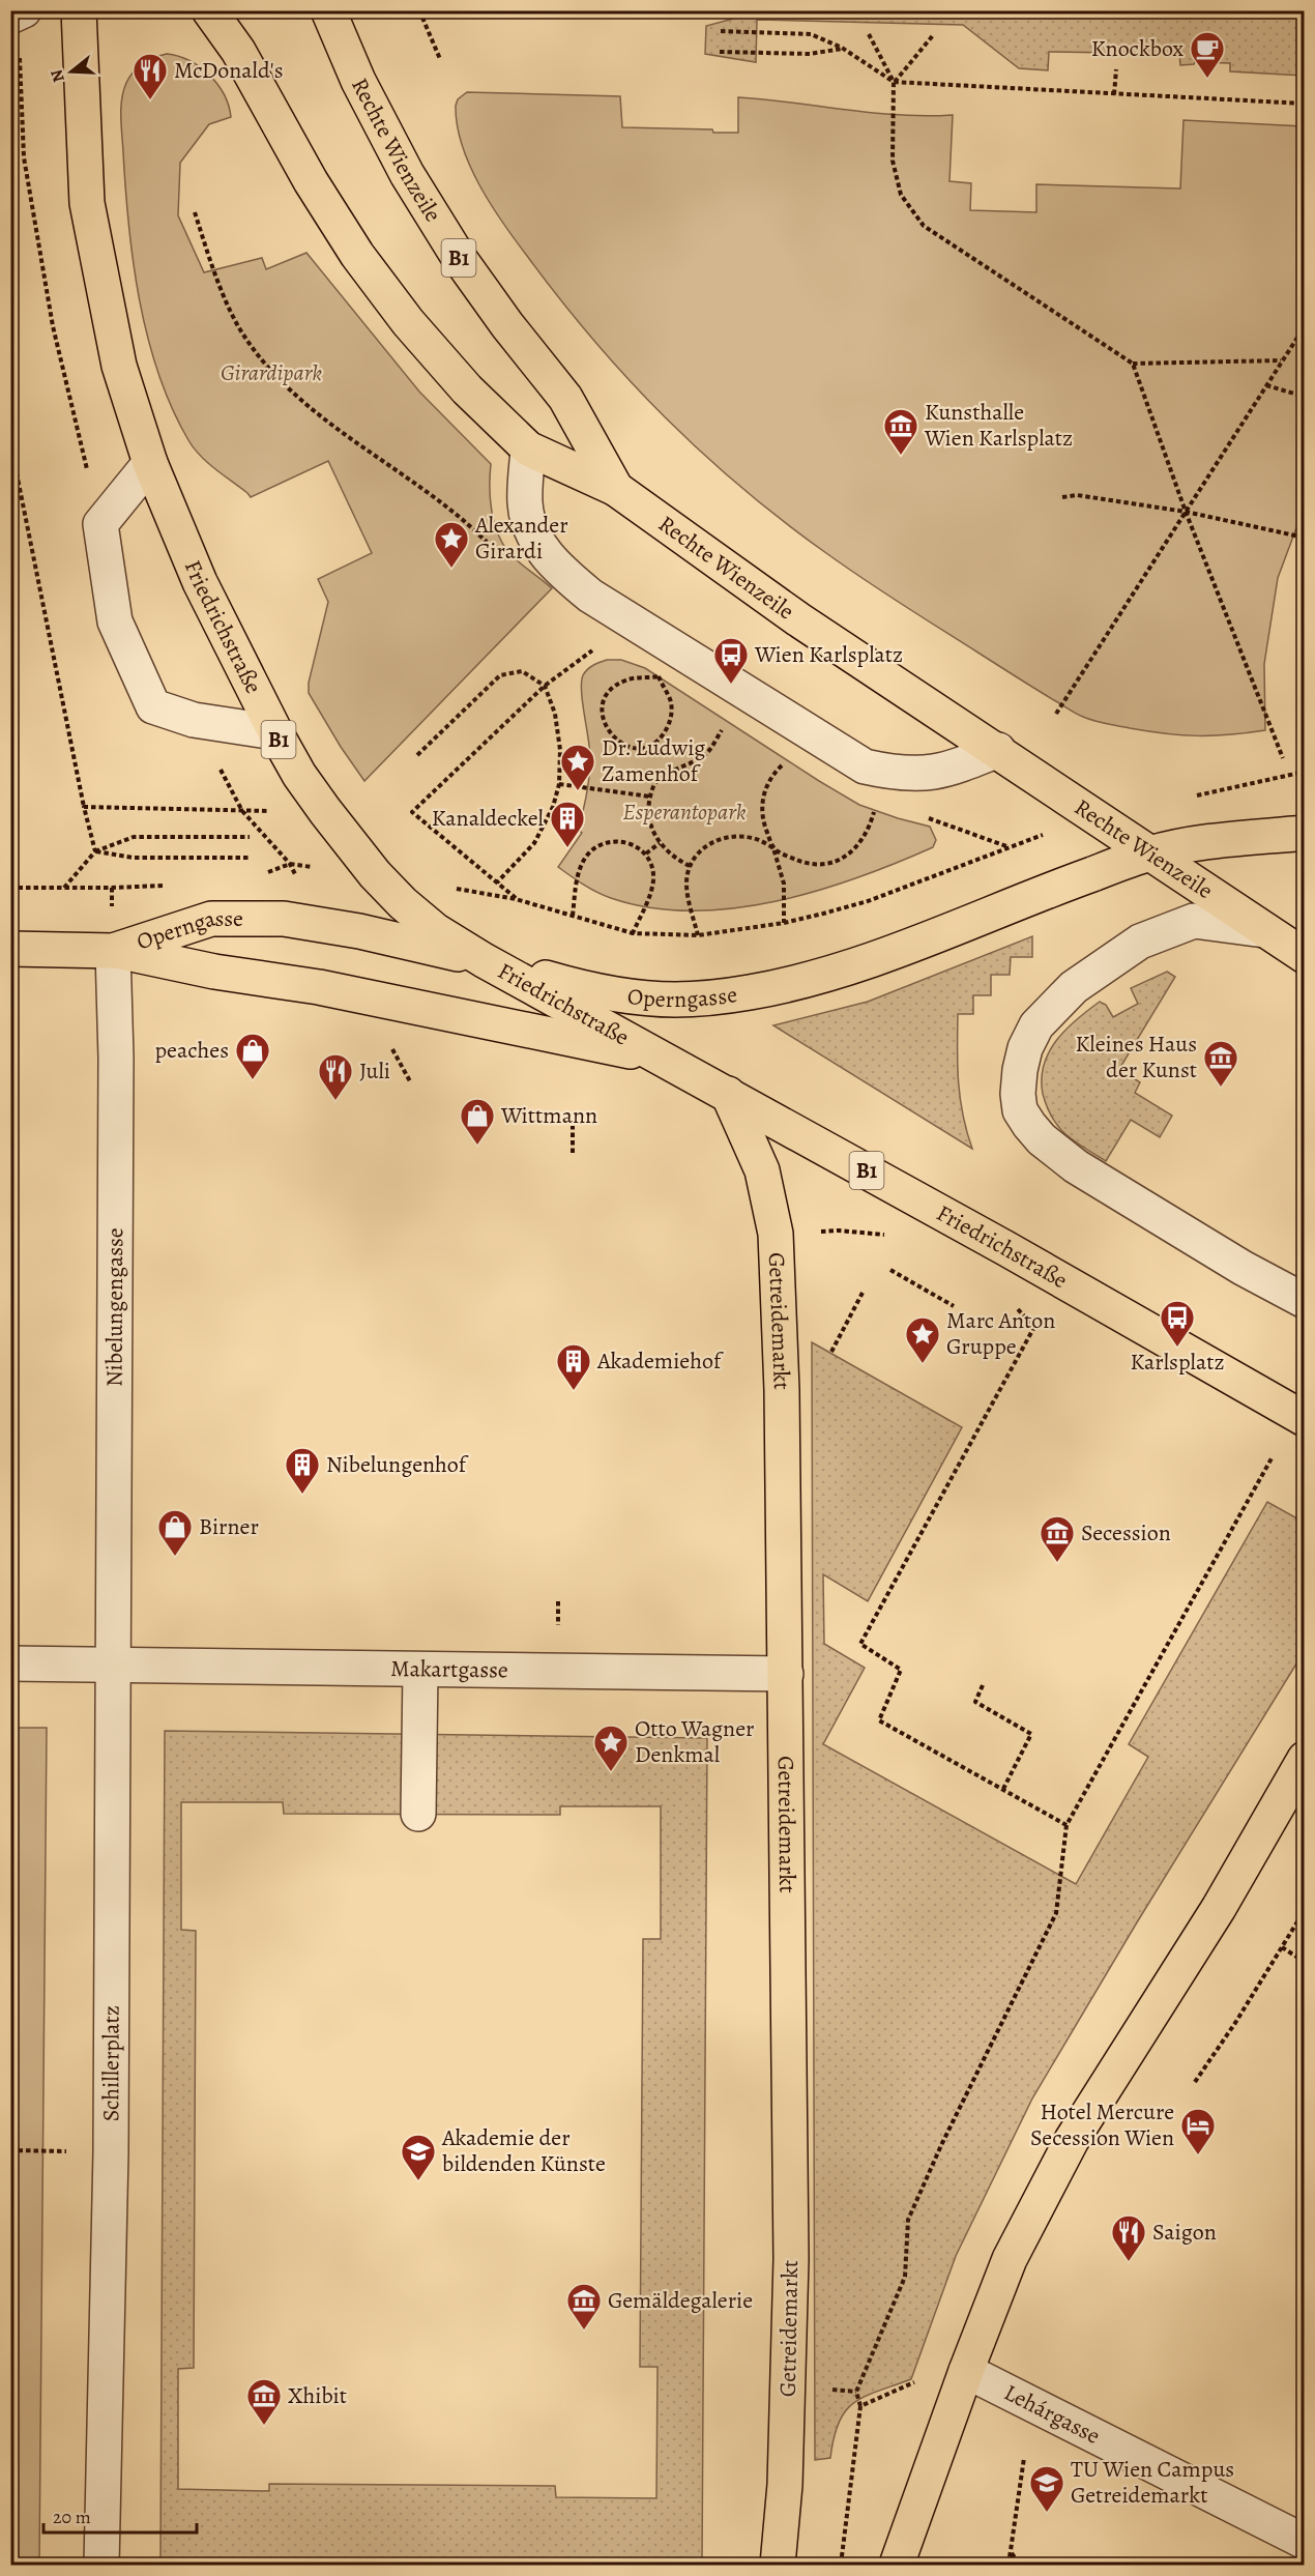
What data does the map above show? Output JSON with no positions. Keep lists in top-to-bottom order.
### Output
{
  "streets": {
    "main road": [
      "Rechte Wienzeile",
      "B1",
      "Friedrichstraße",
      "Operngasse",
      "Getreidemarkt"
    ],
    "street": [
      "Nibelungengasse",
      "Makartgasse",
      "Schillerplatz",
      "Lehárgasse"
    ]
  },
  "crossings": [
    ["Rechte Wienzeile", "Operngasse"],
    ["Friedrichstraße", "Operngasse"],
    ["Friedrichstraße", "Nibelungengasse"],
    ["Friedrichstraße", "Getreidemarkt"],
    ["Operngasse", "Nibelungengasse"],
    ["Nibelungengasse", "Makartgasse"],
    ["Nibelungengasse", "Schillerplatz"],
    ["Getreidemarkt", "Makartgasse"],
    ["Makartgasse", "Schillerplatz"]
  ],
  "parks": ["Girardipark", "Esperantopark"],
  "places": {
    "cafe": ["Knockbox"],
    "restaurant": ["McDonald's", "Juli", "Saigon"],
    "museum": [
      "Kunsthalle Wien Karlsplatz",
      "Kleines Haus der Kunst",
      "Secession",
      "Gemäldegalerie",
      "Xhibit"
    ],
    "place": [
      "Alexander Girardi",
      "Dr. Ludwig Zamenhof",
      "Marc Anton Gruppe",
      "Otto Wagner Denkmal"
    ],
    "bus stop": ["Wien Karlsplatz", "Karlsplatz"],
    "building": ["Kanaldeckel", "Akademiehof", "Nibelungenhof"],
    "shop": ["peaches", "Wittmann", "Birner"],
    "hotel": ["Hotel Mercure Secession Wien"],
    "school or university": ["Akademie der bildenden Künste", "TU Wien Campus Getreidemarkt"]
  },
  "scale_bar": "20 m",
  "north": "left"
}
